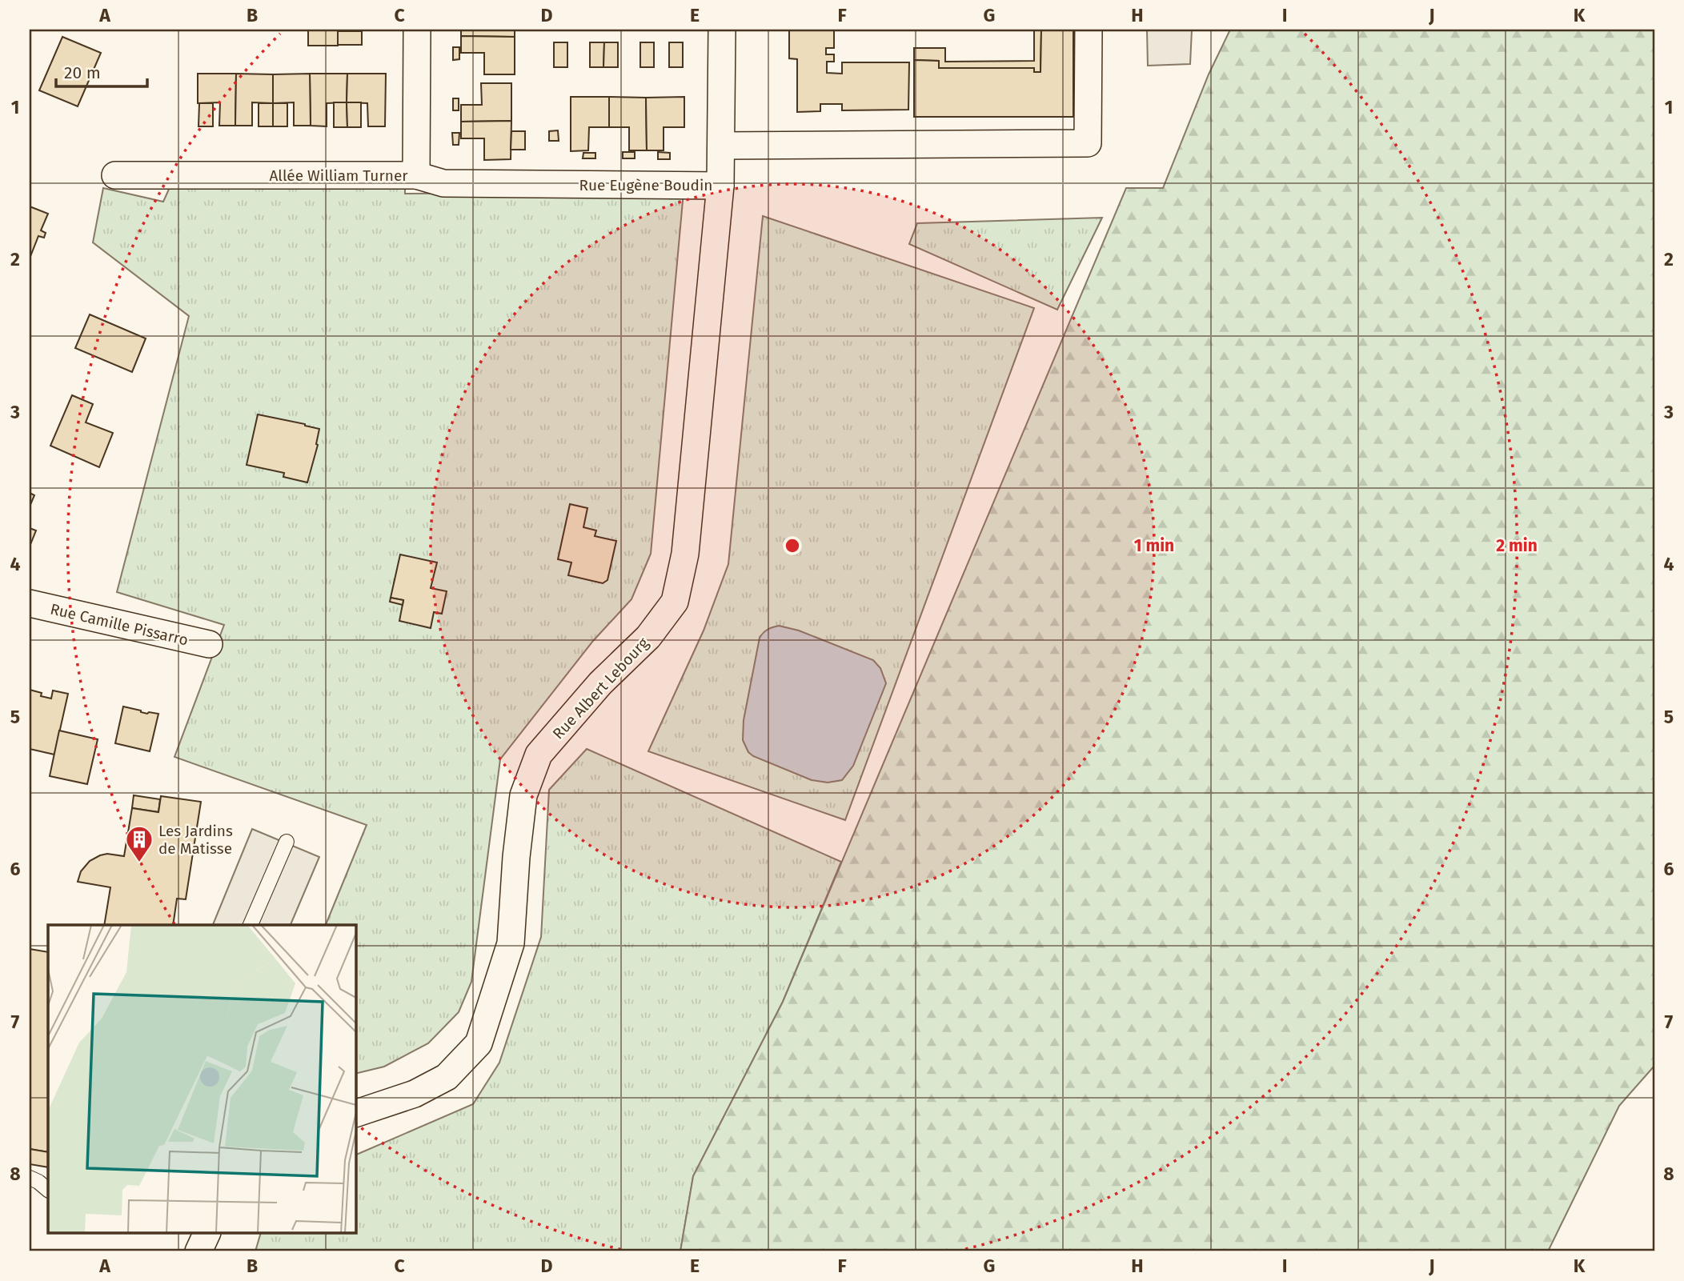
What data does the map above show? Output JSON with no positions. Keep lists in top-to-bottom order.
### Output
{
  "streets": {
    "street": [
      "Allée William Turner",
      "Rue Eugène Boudin",
      "Rue Camille Pissarro",
      "Rue Albert Lebourg"
    ]
  },
  "crossings": [
    ["Allée William Turner", "Rue Eugène Boudin"],
    ["Rue Eugène Boudin", "Rue Albert Lebourg"]
  ],
  "places": {
    "building": ["Les Jardins de Matisse"]
  },
  "scale_bar": "20 m",
  "grid": {
    "columns": [
      "A",
      "B",
      "C",
      "D",
      "E",
      "F",
      "G",
      "H",
      "I",
      "J",
      "K"
    ],
    "rows": [
      "1",
      "2",
      "3",
      "4",
      "5",
      "6",
      "7",
      "8"
    ]
  },
  "rings": ["1 min", "2 min"]
}
